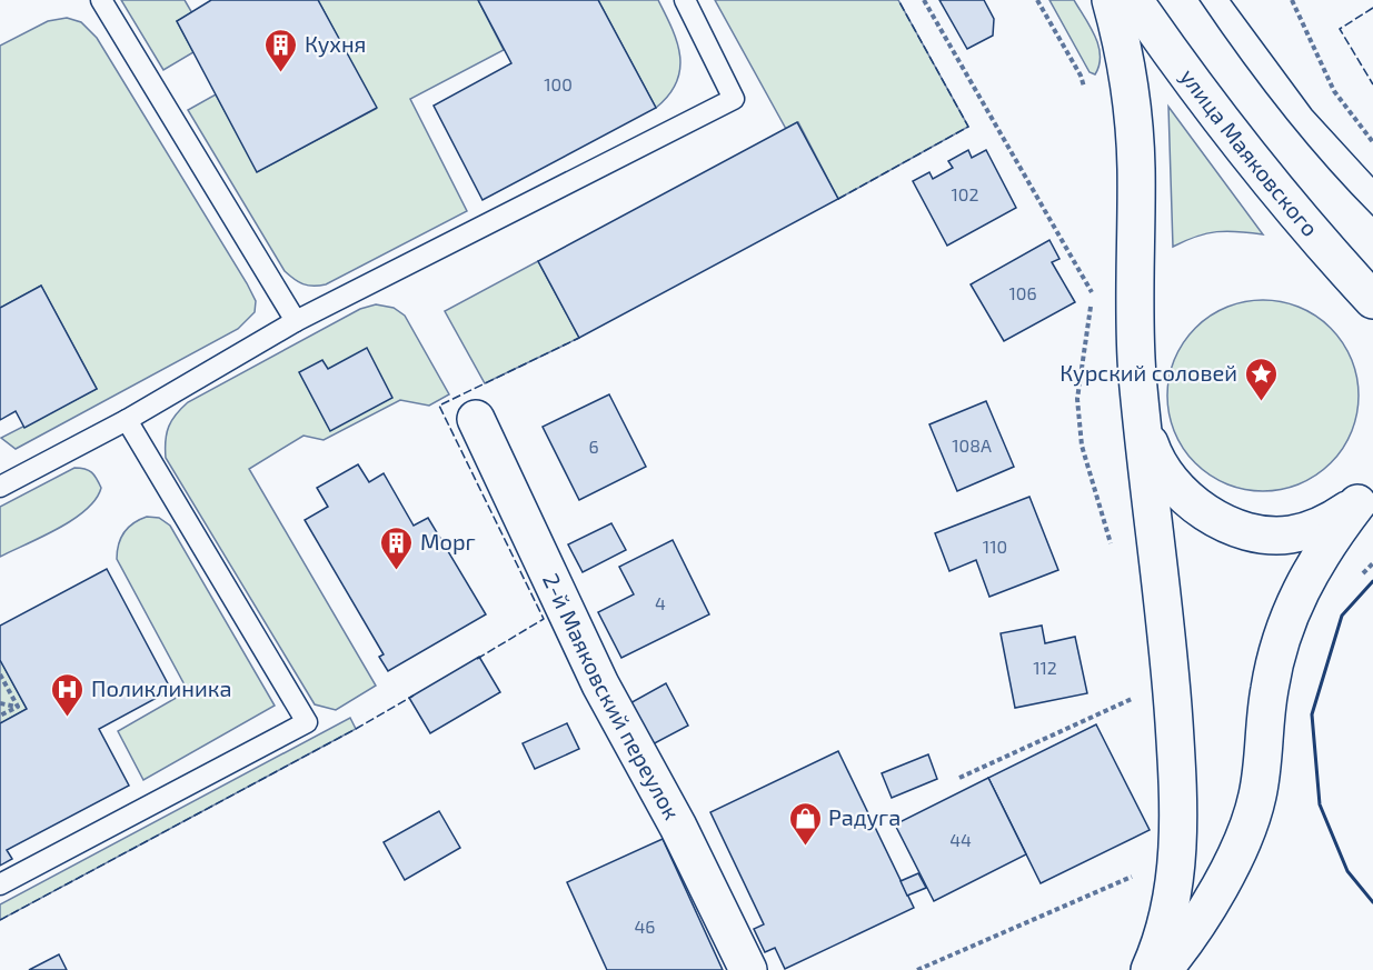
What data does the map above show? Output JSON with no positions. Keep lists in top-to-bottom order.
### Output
{
  "streets": {
    "main road": ["улица Маяковского", "2-й Маяковский переулок"]
  },
  "places": {
    "building": ["Кухня", "Морг"],
    "place": ["Курский соловей"],
    "hospital": ["Поликлиника"],
    "shop": ["Радуга"]
  },
  "house_numbers": [
    "100",
    "102",
    "106",
    "108А",
    "6",
    "110",
    "4",
    "112",
    "44",
    "46"
  ]
}
